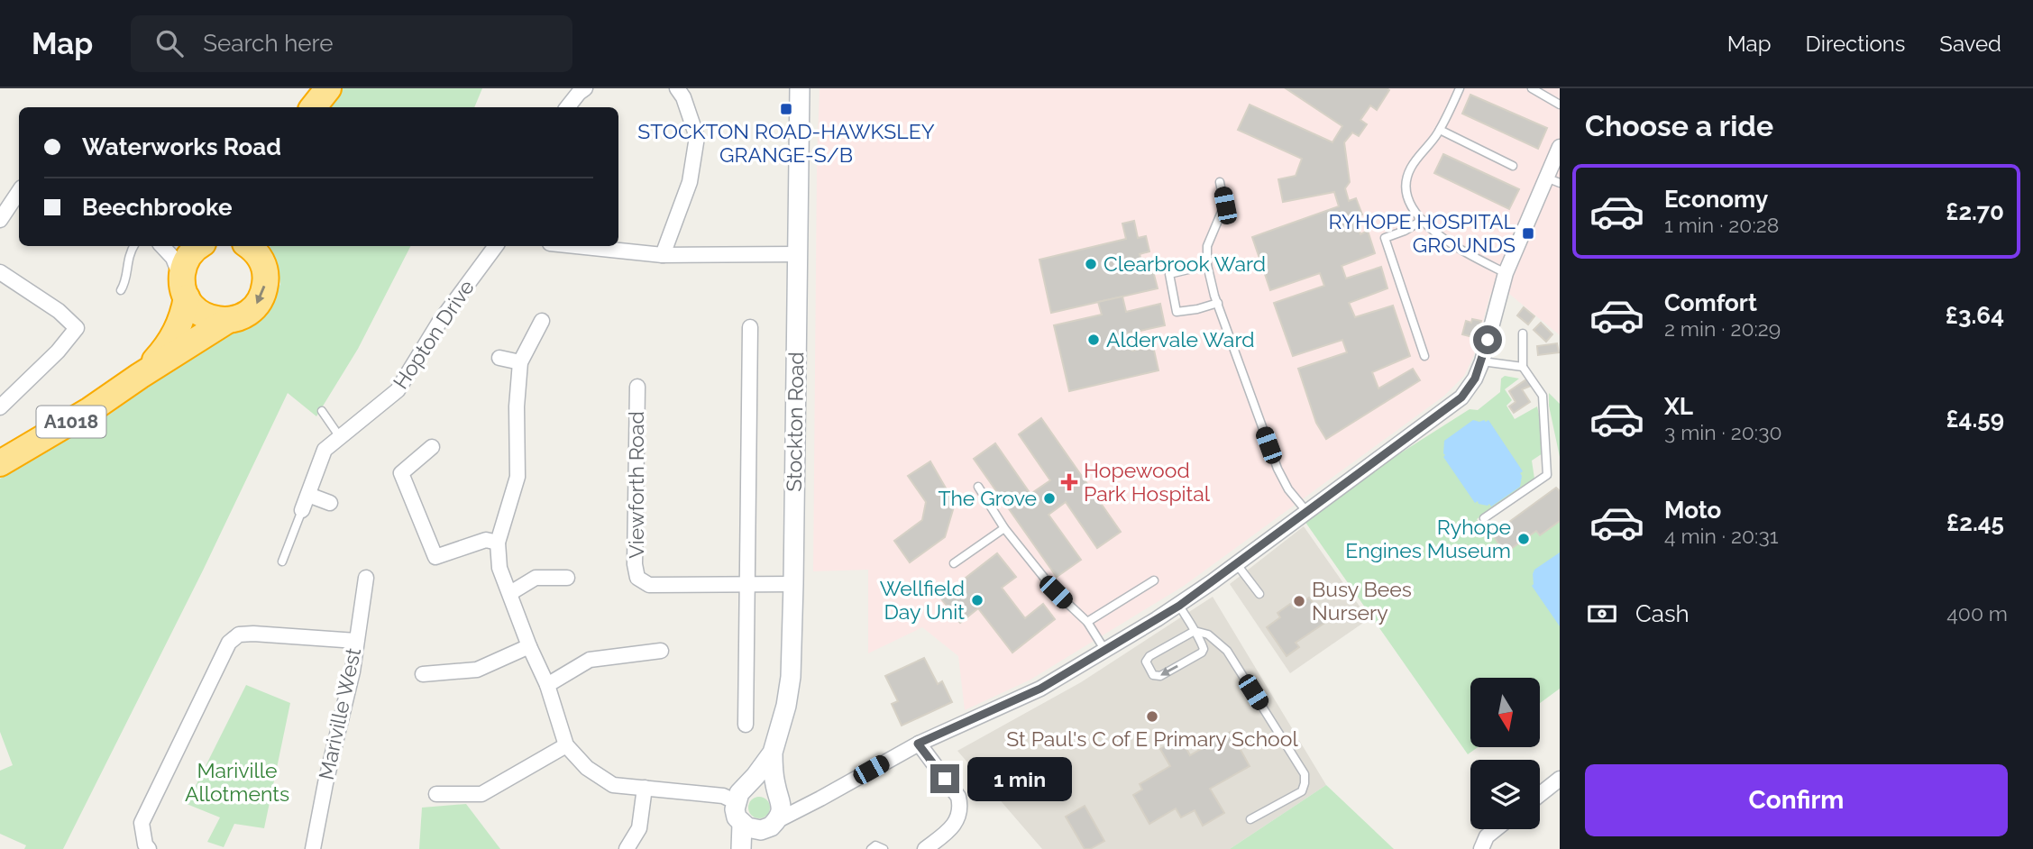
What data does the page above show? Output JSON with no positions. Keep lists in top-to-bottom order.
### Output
{
  "streets": {
    "highway": ["A1018"],
    "main road": ["Stockton Road"],
    "street": ["Hopton Drive", "Viewforth Road", "Mariville West"]
  },
  "crossings": [
    ["Stockton Road", "Viewforth Road"]
  ],
  "parks": ["Mariville Allotments"],
  "places": {
    "transit": ["STOCKTON ROAD-HAWKSLEY GRANGE-S/B", "RYHOPE HOSPITAL GROUNDS"],
    "other": [
      "Clearbrook Ward",
      "Aldervale Ward",
      "The Grove",
      "Ryhope Engines Museum",
      "Wellfield Day Unit",
      "Busy Bees Nursery",
      "St Paul's C of E Primary School"
    ],
    "health": ["Hopewood Park Hospital"]
  },
  "north": "bottom",
  "page": {
    "header": "Map",
    "search": "Search here",
    "nav": ["Map", "Directions", "Saved"],
    "heading": "Choose a ride",
    "banner": ["Waterworks Road", "Beechbrooke"],
    "list": [
      {
        "name": "Economy",
        "note": "1 min · 20:28",
        "value": "£2.70"
      },
      {
        "name": "Comfort",
        "note": "2 min · 20:29",
        "value": "£3.64"
      },
      {
        "name": "XL",
        "note": "3 min · 20:30",
        "value": "£4.59"
      },
      {
        "name": "Moto",
        "note": "4 min · 20:31",
        "value": "£2.45"
      }
    ],
    "pay": ["Cash", "400 m"],
    "buttons": "Confirm",
    "bubble": "1 min"
  }
}
